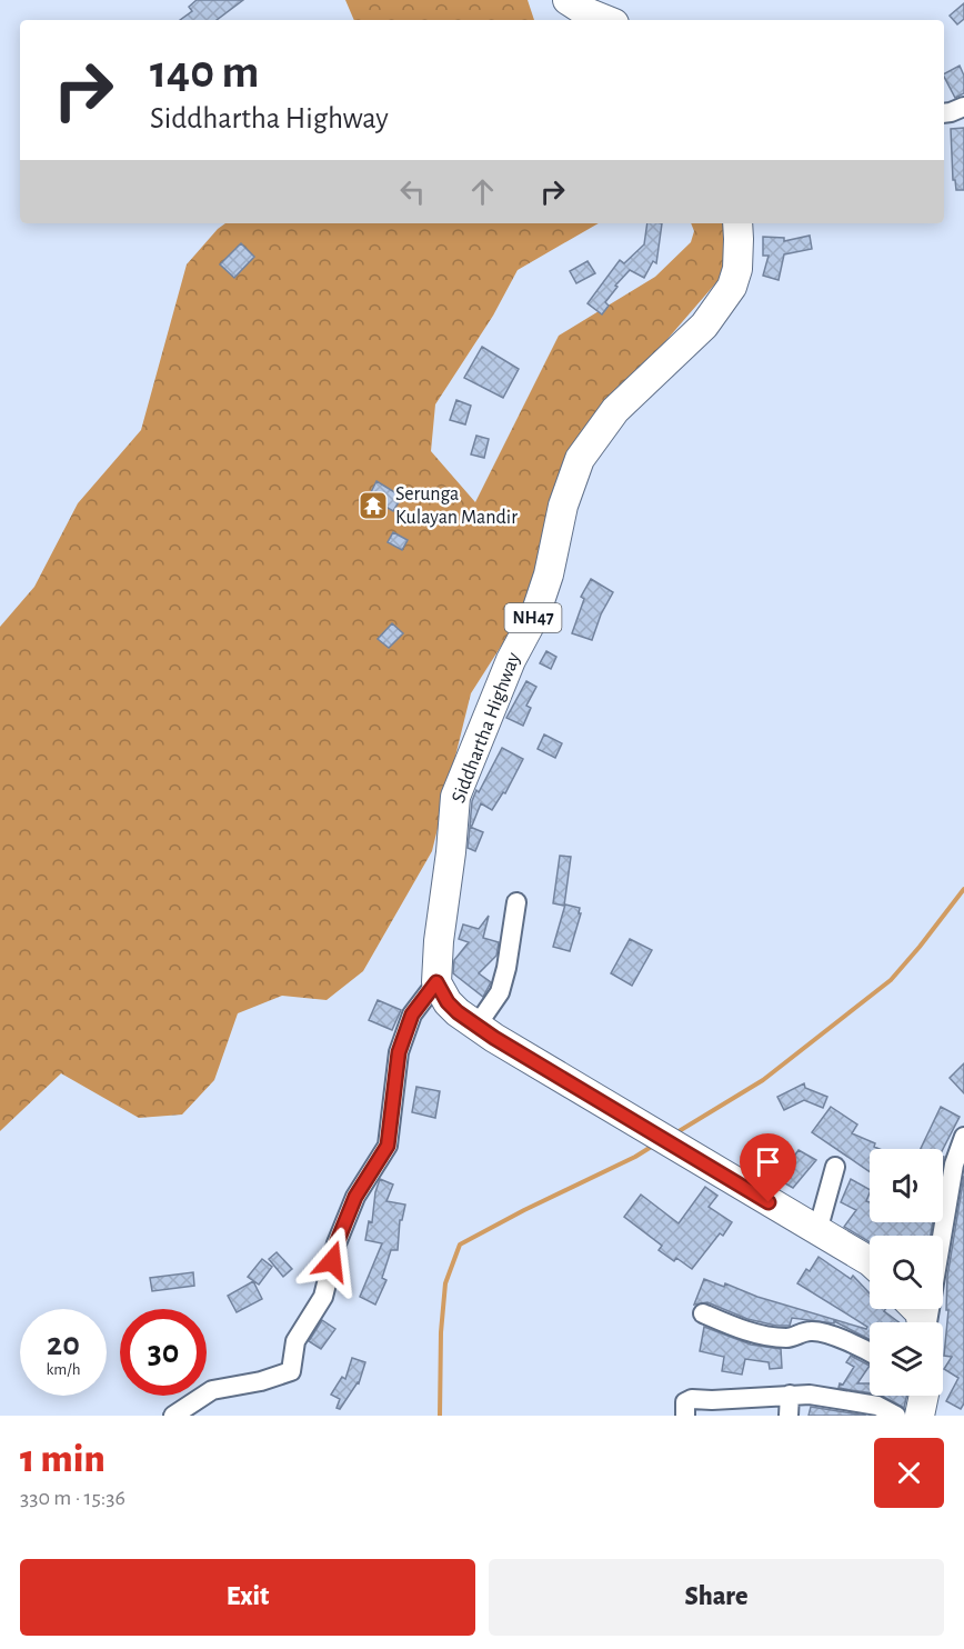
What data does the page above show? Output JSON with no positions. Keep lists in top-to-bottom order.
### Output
{
  "streets": {
    "highway": ["NH47", "Siddhartha Highway"]
  },
  "places": {
    "temple": ["Serunga Kulayan Mandir"]
  },
  "page": {
    "turn": ["140 m", "Siddhartha Highway"],
    "speed": "20 km/h",
    "limit": "30",
    "heading": ["1 min", "330 m · 15:36"],
    "buttons": ["Exit", "Share"]
  }
}
